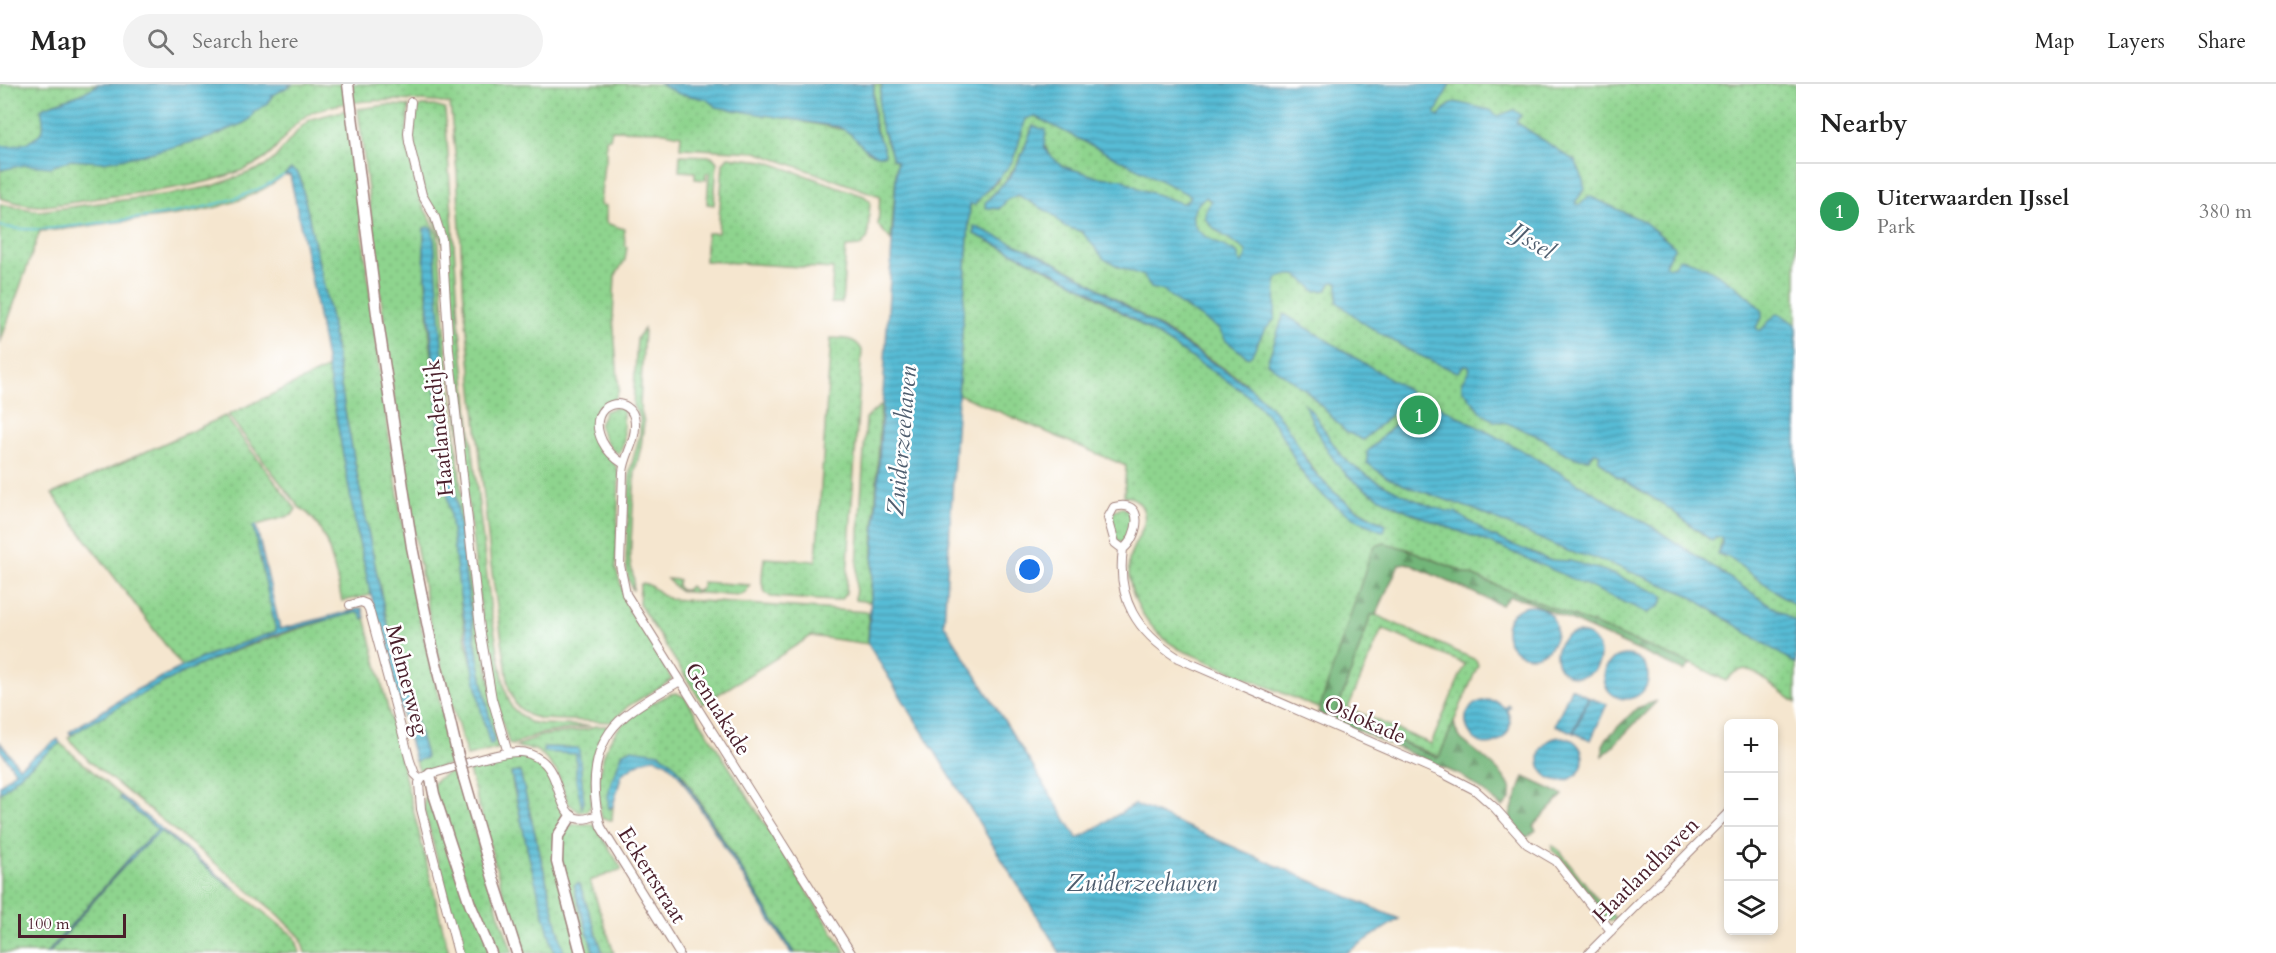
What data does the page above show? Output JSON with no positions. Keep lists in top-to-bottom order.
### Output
{
  "streets": {
    "street": [
      "Haatlanderdijk",
      "Melmerweg",
      "Genuakade",
      "Oslokade",
      "Haatlandhaven",
      "Eckertstraat"
    ]
  },
  "crossings": [
    ["Oslokade", "Haatlandhaven"]
  ],
  "water": ["IJssel", "Zuiderzeehaven"],
  "scale_bar": "100 m",
  "page": {
    "header": "Map",
    "search": "Search here",
    "nav": ["Map", "Layers", "Share"],
    "heading": "Nearby",
    "list": [
      {
        "mark": "1",
        "name": "Uiterwaarden IJssel",
        "note": "Park",
        "value": "380 m"
      }
    ],
    "pins": "1",
    "map_buttons": ["+", "−"],
    "scale": "100 m"
  }
}
